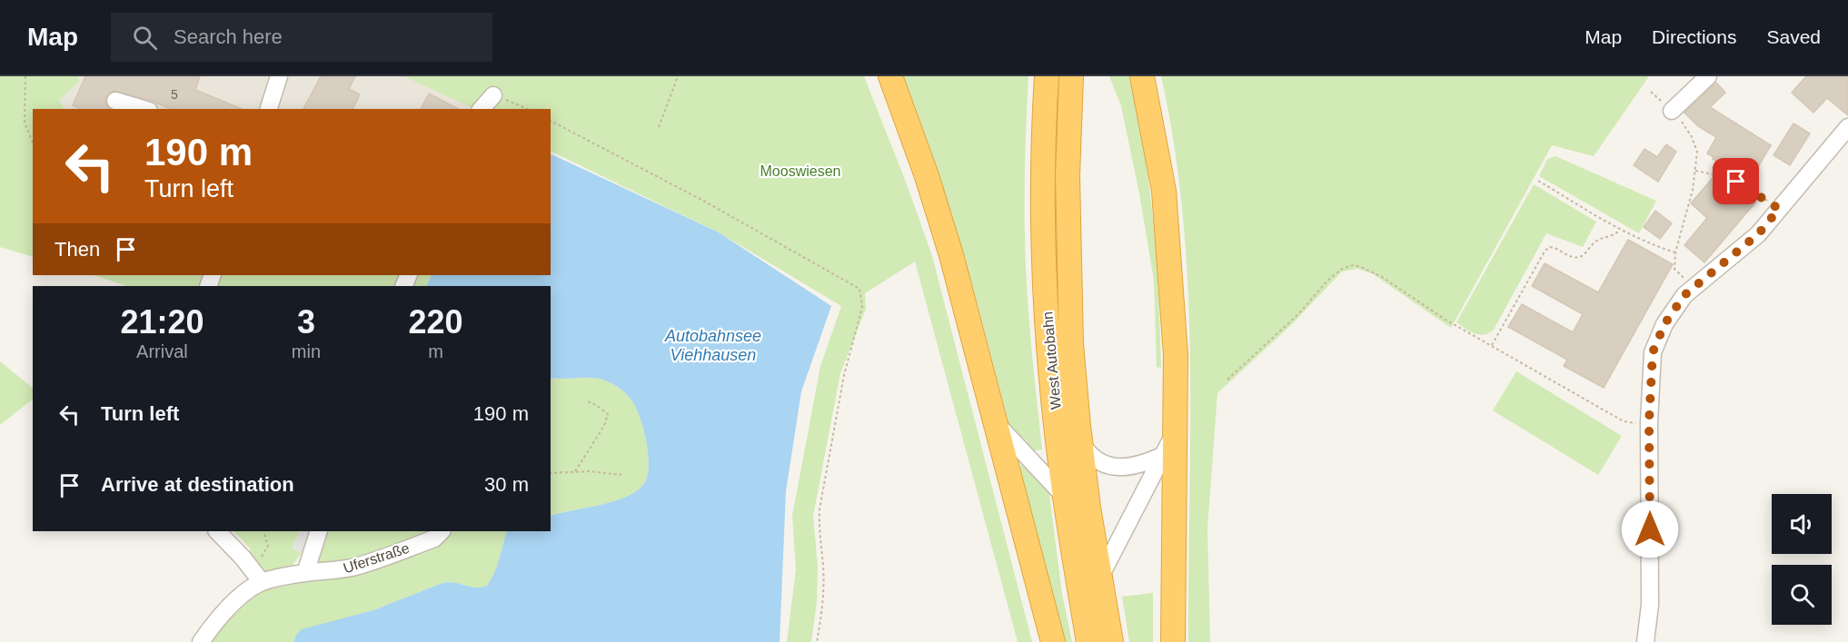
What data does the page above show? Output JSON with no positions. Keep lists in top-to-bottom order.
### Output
{
  "streets": {
    "highway": ["West Autobahn"],
    "street": ["Uferstraße"]
  },
  "water": ["Autobahnsee Viehhausen"],
  "parks": ["Mooswiesen"],
  "house_numbers": ["5"],
  "page": {
    "header": "Map",
    "search": "Search here",
    "nav": ["Map", "Directions", "Saved"],
    "turn": ["190 m", "Turn left"],
    "then": "Then",
    "eta": [
      "21:20",
      "Arrival",
      "3",
      "min",
      "220",
      "m"
    ],
    "list": [
      {
        "name": "Turn left",
        "value": "190 m"
      },
      {
        "name": "Arrive at destination",
        "value": "30 m"
      }
    ]
  }
}
